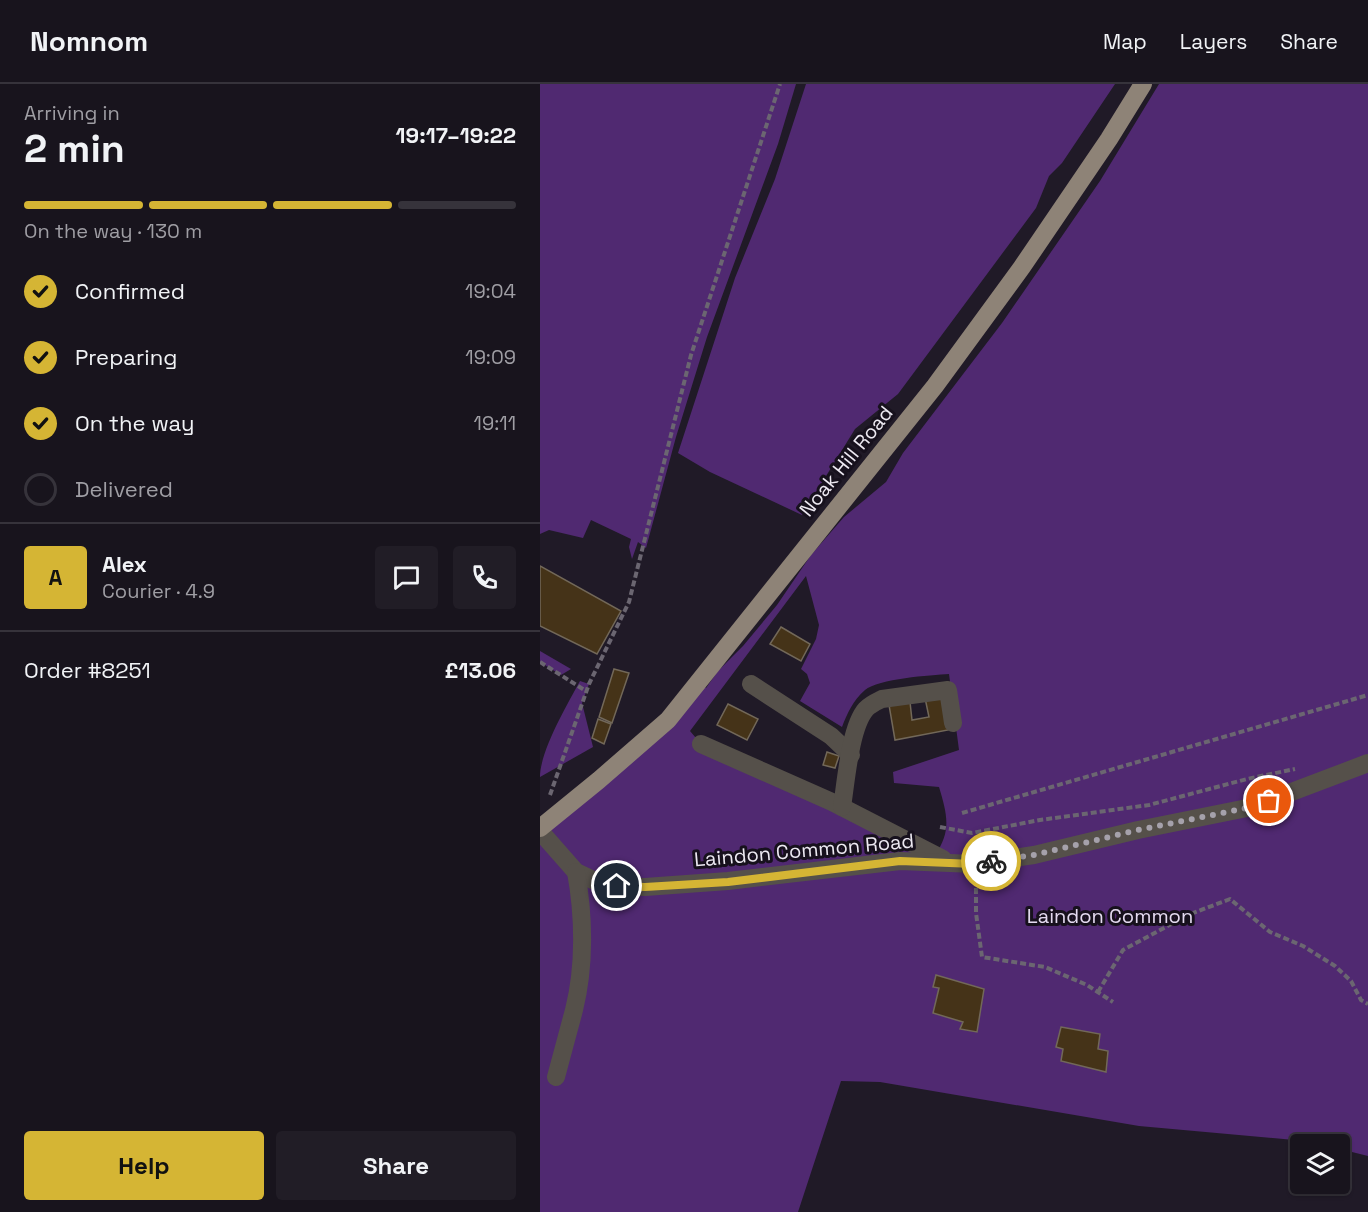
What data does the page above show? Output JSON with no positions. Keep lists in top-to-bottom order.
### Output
{
  "streets": {
    "main road": ["Noak Hill Road"],
    "street": ["Laindon Common Road"]
  },
  "crossings": [
    ["Noak Hill Road", "Laindon Common Road"]
  ],
  "parks": ["Laindon Common"],
  "page": {
    "header": "Nomnom",
    "nav": ["Map", "Layers", "Share"],
    "heading": ["2 min", "Arriving in", "19:17–19:22"],
    "panel": [
      "Alex",
      "Courier · 4.9",
      "Order #8251",
      "£13.06"
    ],
    "bar": "On the way · 130 m",
    "list": [
      ["Confirmed", "19:04"],
      ["Preparing", "19:09"],
      ["On the way", "19:11"],
      "Delivered"
    ],
    "round": "A",
    "buttons": ["Help", "Share"]
  }
}
